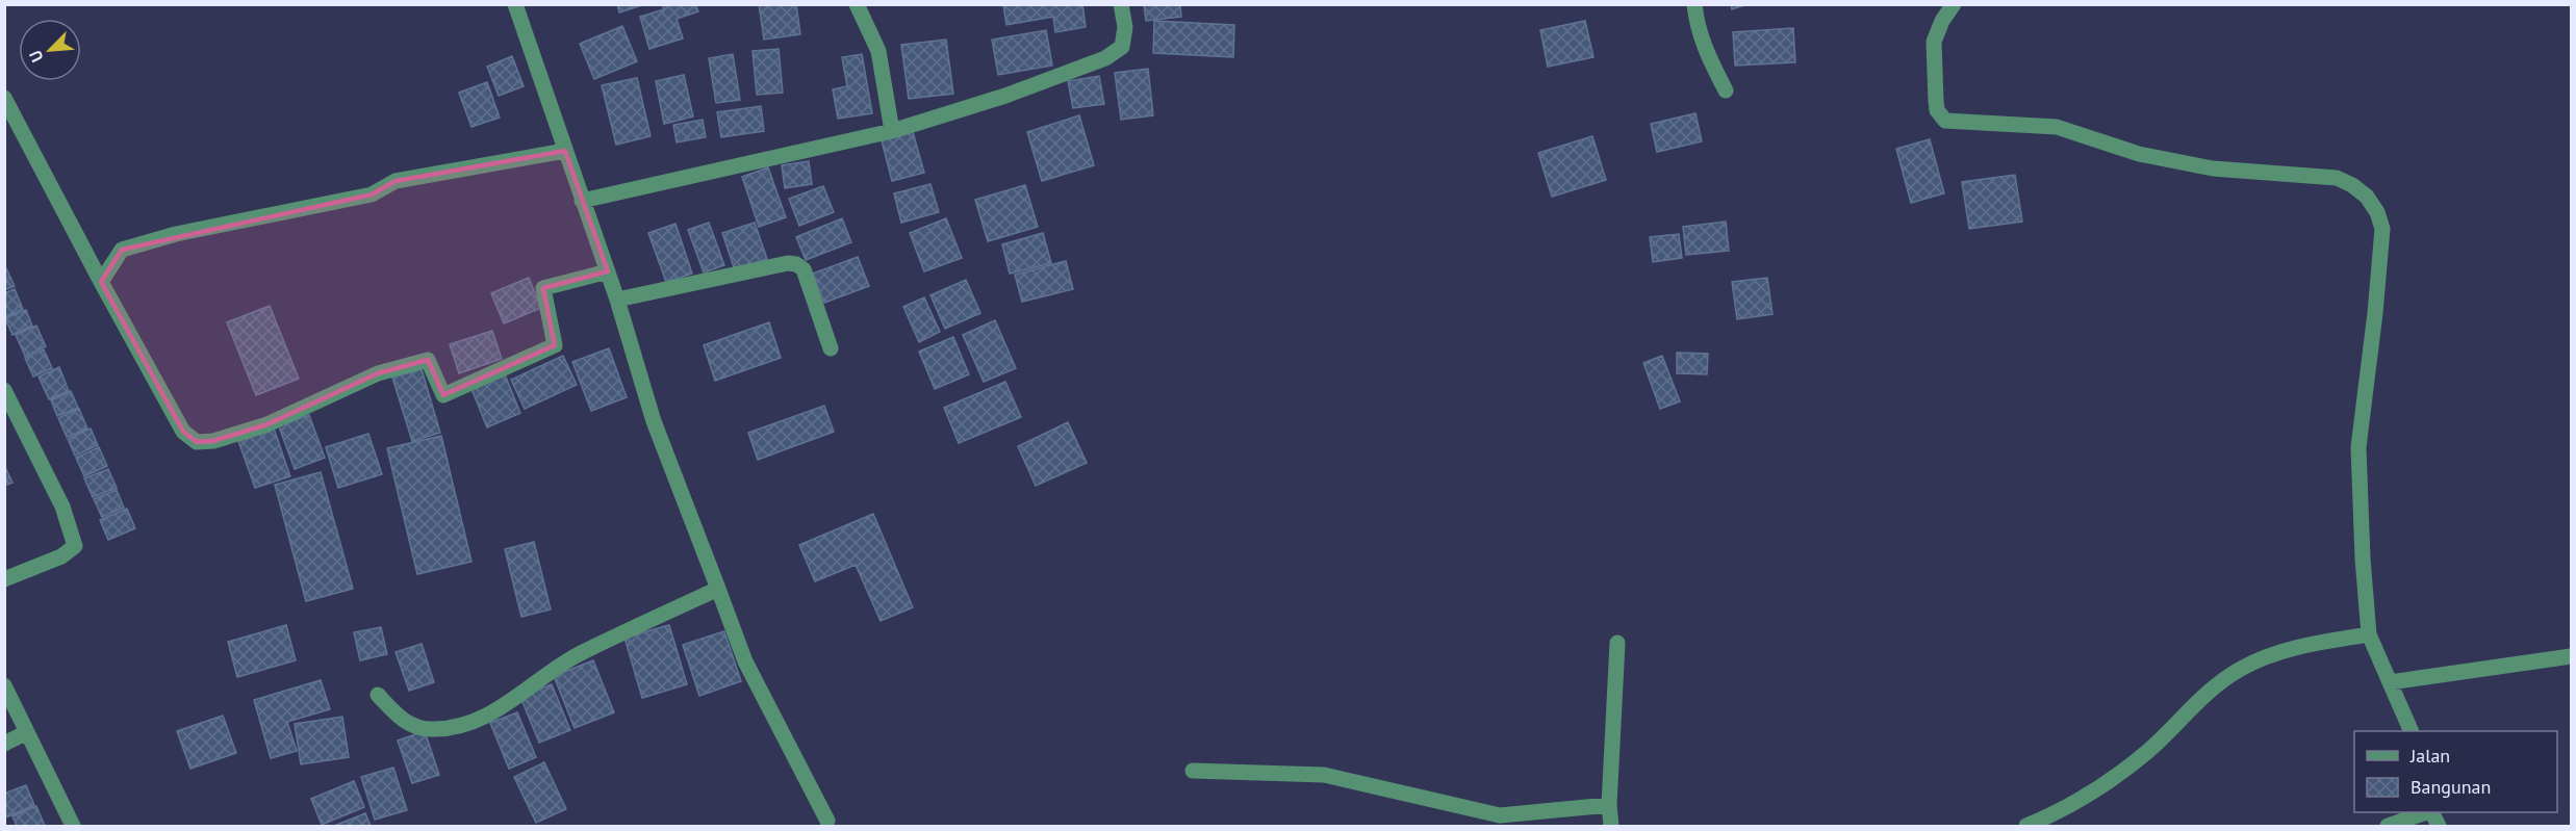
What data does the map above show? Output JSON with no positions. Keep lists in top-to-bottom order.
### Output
{
  "legend": ["Jalan", "Bangunan"],
  "north": "bottom left"
}
